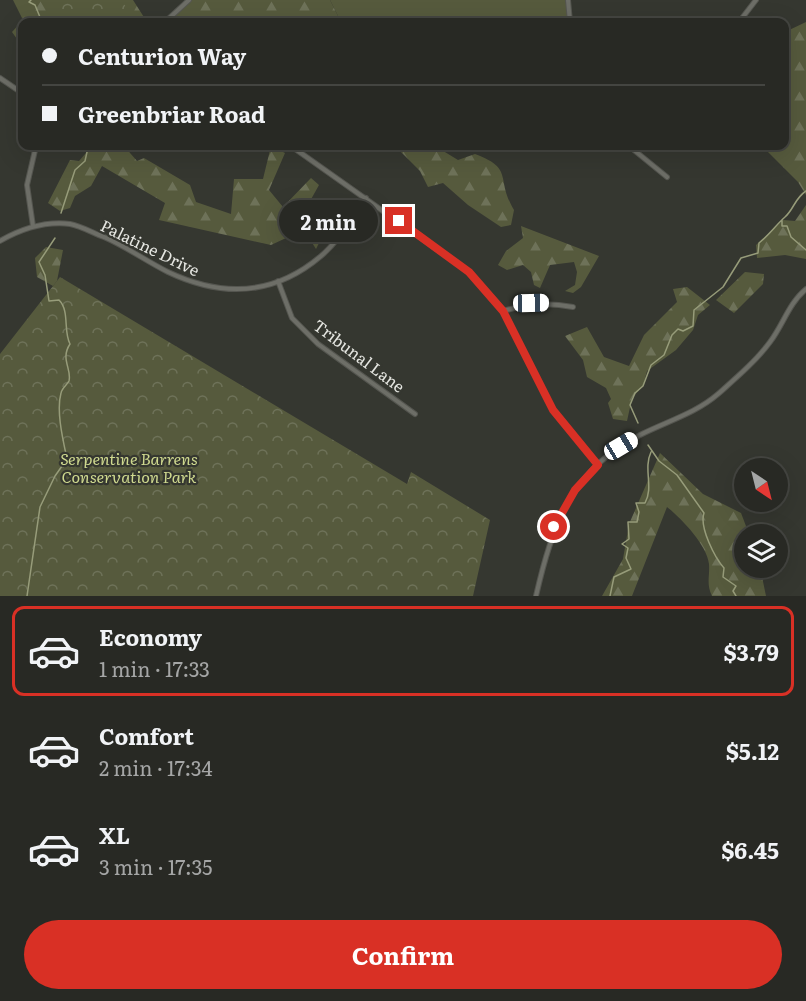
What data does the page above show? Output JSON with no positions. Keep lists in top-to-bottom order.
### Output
{
  "streets": {
    "street": ["Palatine Drive", "Tribunal Lane"]
  },
  "crossings": [
    ["Palatine Drive", "Tribunal Lane"]
  ],
  "parks": ["Serpentine Barrens Conservation Park"],
  "north": "bottom right",
  "page": {
    "banner": ["Centurion Way", "Greenbriar Road"],
    "bubble": "2 min",
    "list": [
      {
        "name": "Economy",
        "note": "1 min · 17:33",
        "value": "$3.79"
      },
      {
        "name": "Comfort",
        "note": "2 min · 17:34",
        "value": "$5.12"
      },
      {
        "name": "XL",
        "note": "3 min · 17:35",
        "value": "$6.45"
      }
    ],
    "buttons": "Confirm"
  }
}
